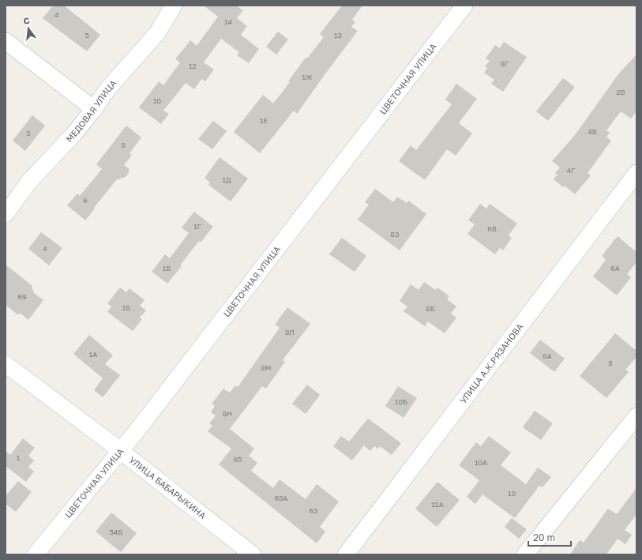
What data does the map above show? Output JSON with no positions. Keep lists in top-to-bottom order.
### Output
{
  "streets": {
    "street": [
      "ЦВЕТОЧНАЯ УЛИЦА",
      "МЕДОВАЯ УЛИЦА",
      "УЛИЦА А.К.РЯЗАНОВА",
      "УЛИЦА БАБАРЫКИНА"
    ]
  },
  "crossings": [
    ["ЦВЕТОЧНАЯ УЛИЦА", "УЛИЦА БАБАРЫКИНА"]
  ],
  "house_numbers": [
    "4",
    "14",
    "5",
    "1З",
    "8Г",
    "12",
    "1Ж",
    "2В",
    "10",
    "1Е",
    "4В",
    "3",
    "8",
    "4Г",
    "1Д",
    "6",
    "1Г",
    "6В",
    "8З",
    "4",
    "1В",
    "6А",
    "69",
    "1Б",
    "8Б",
    "8Л",
    "1А",
    "8А",
    "8",
    "8М",
    "10Б",
    "8Н",
    "1",
    "65",
    "10А",
    "10",
    "63А",
    "12А",
    "63",
    "54Б"
  ],
  "scale_bar": "20 m",
  "north": "top"
}
